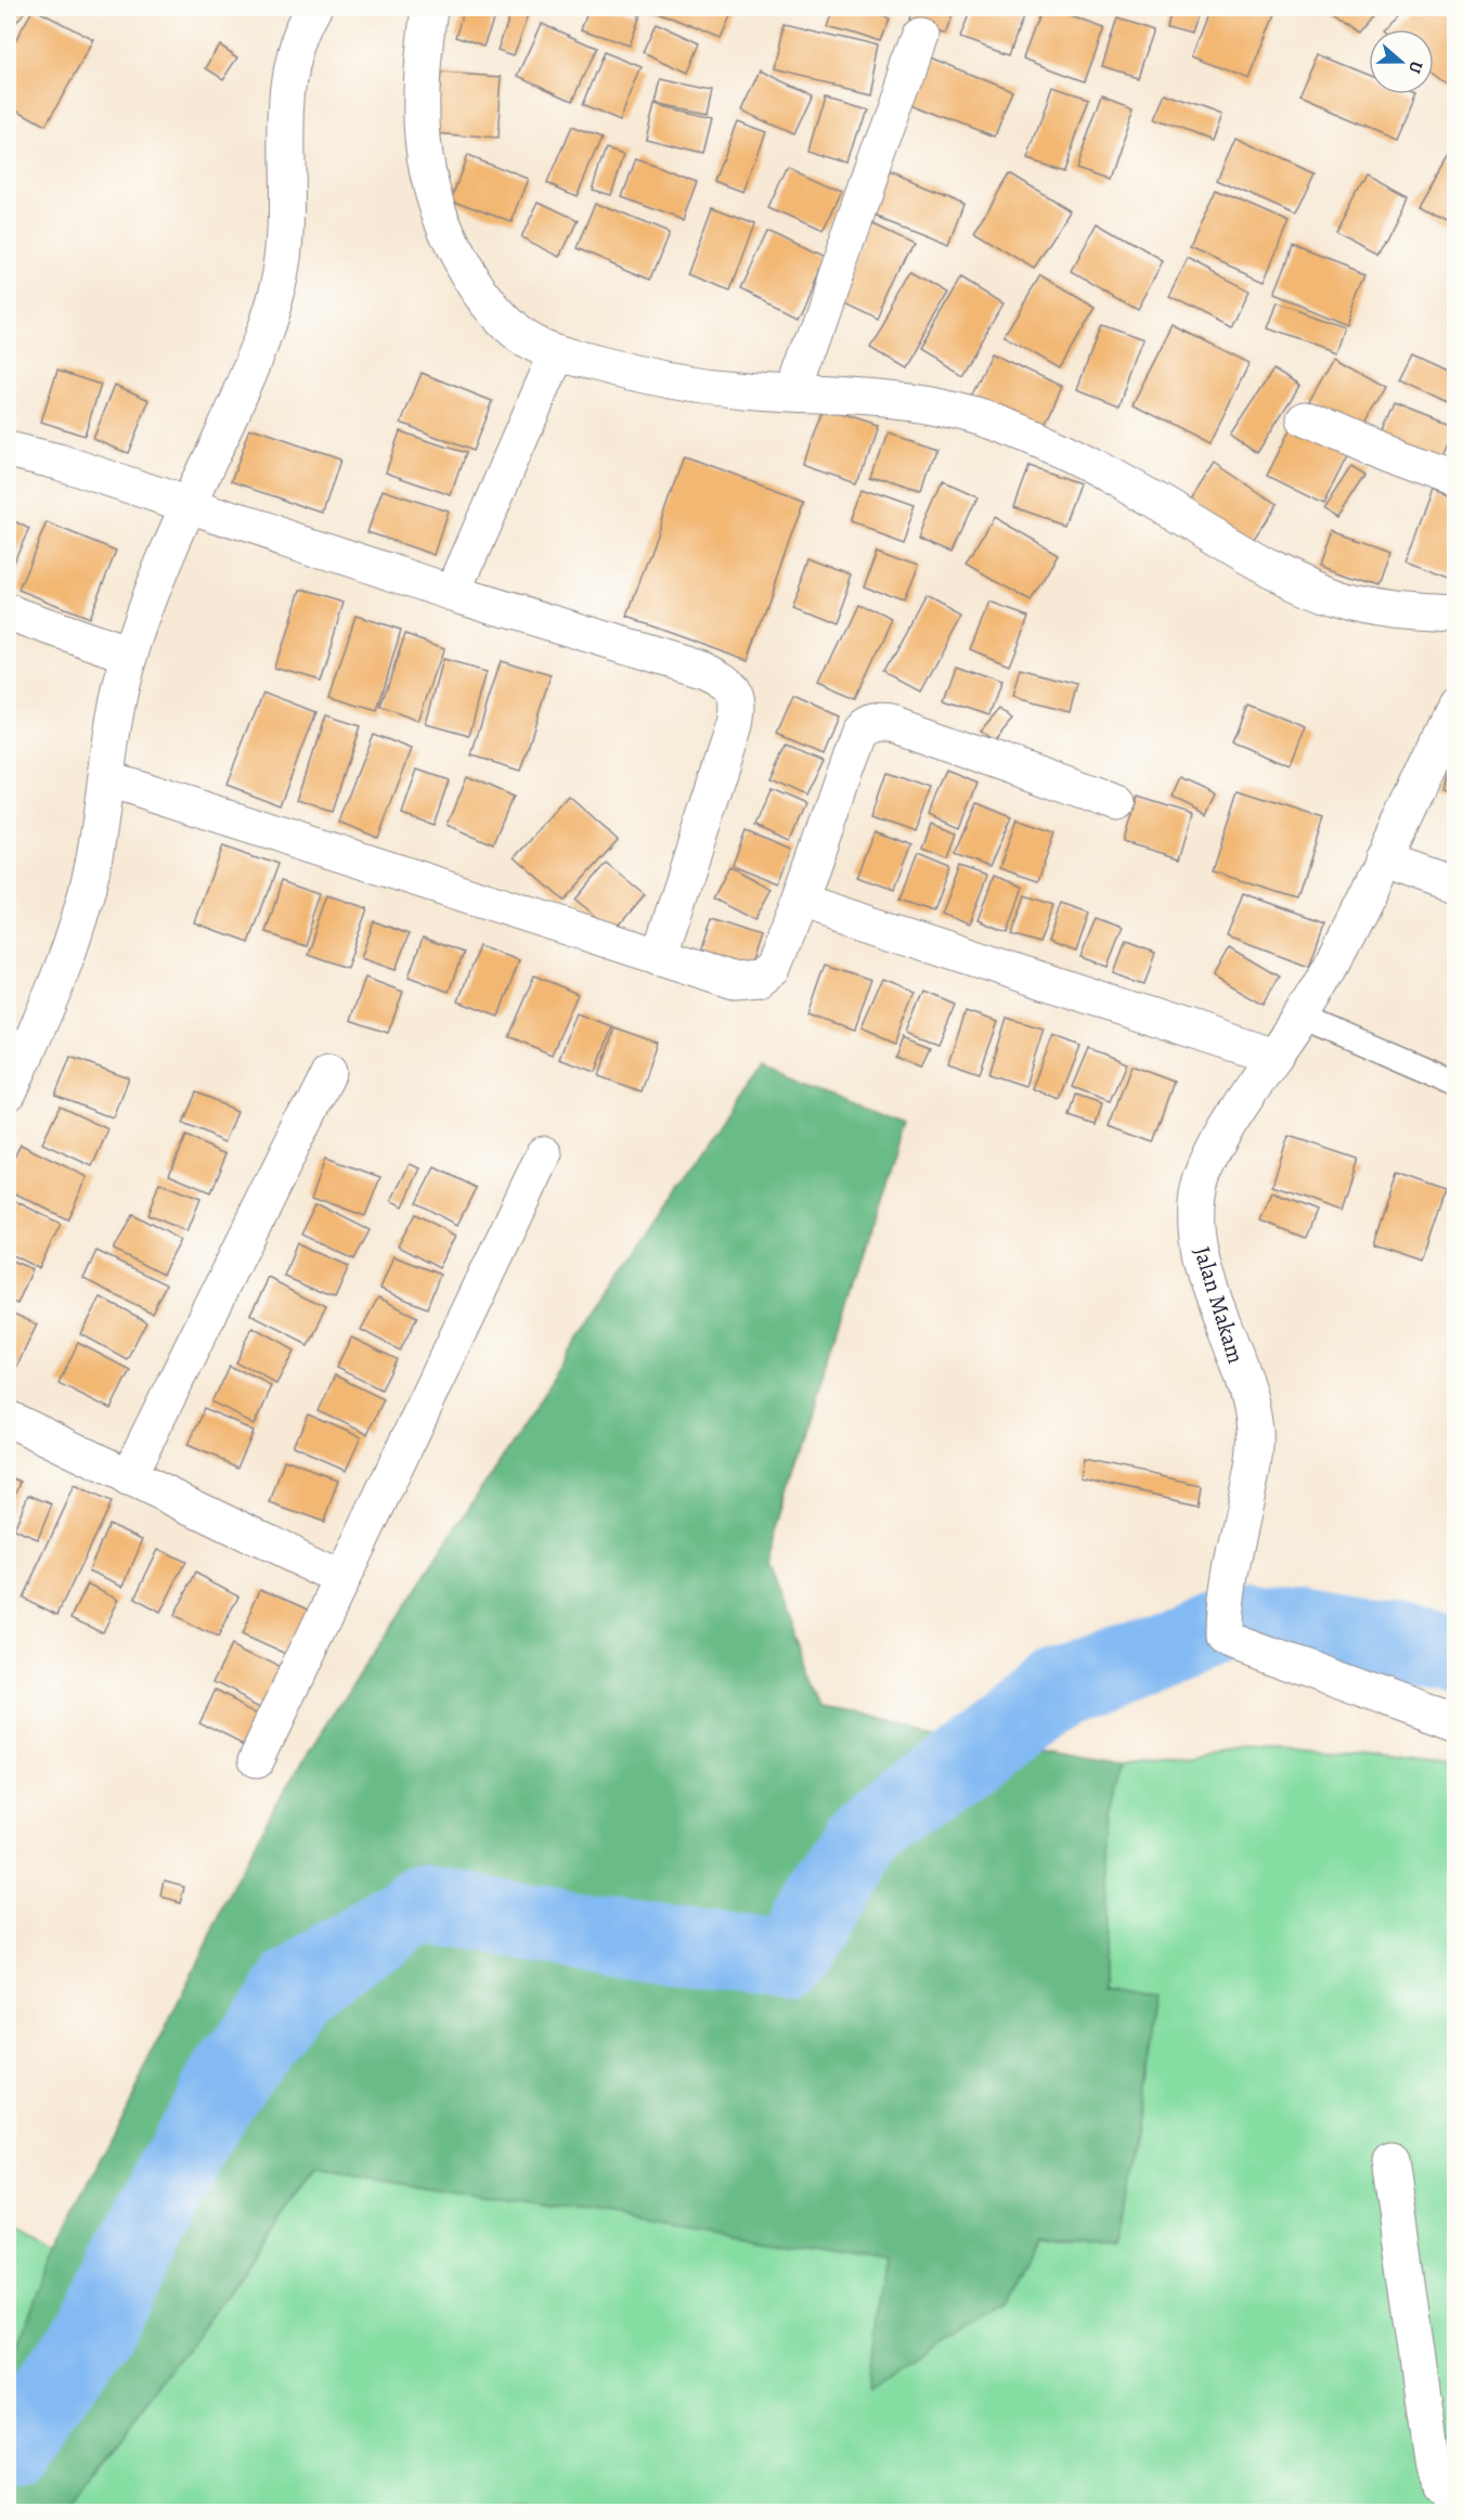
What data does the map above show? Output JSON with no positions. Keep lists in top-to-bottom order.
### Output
{
  "streets": {
    "street": ["Jalan Makam"]
  },
  "north": "right"
}
